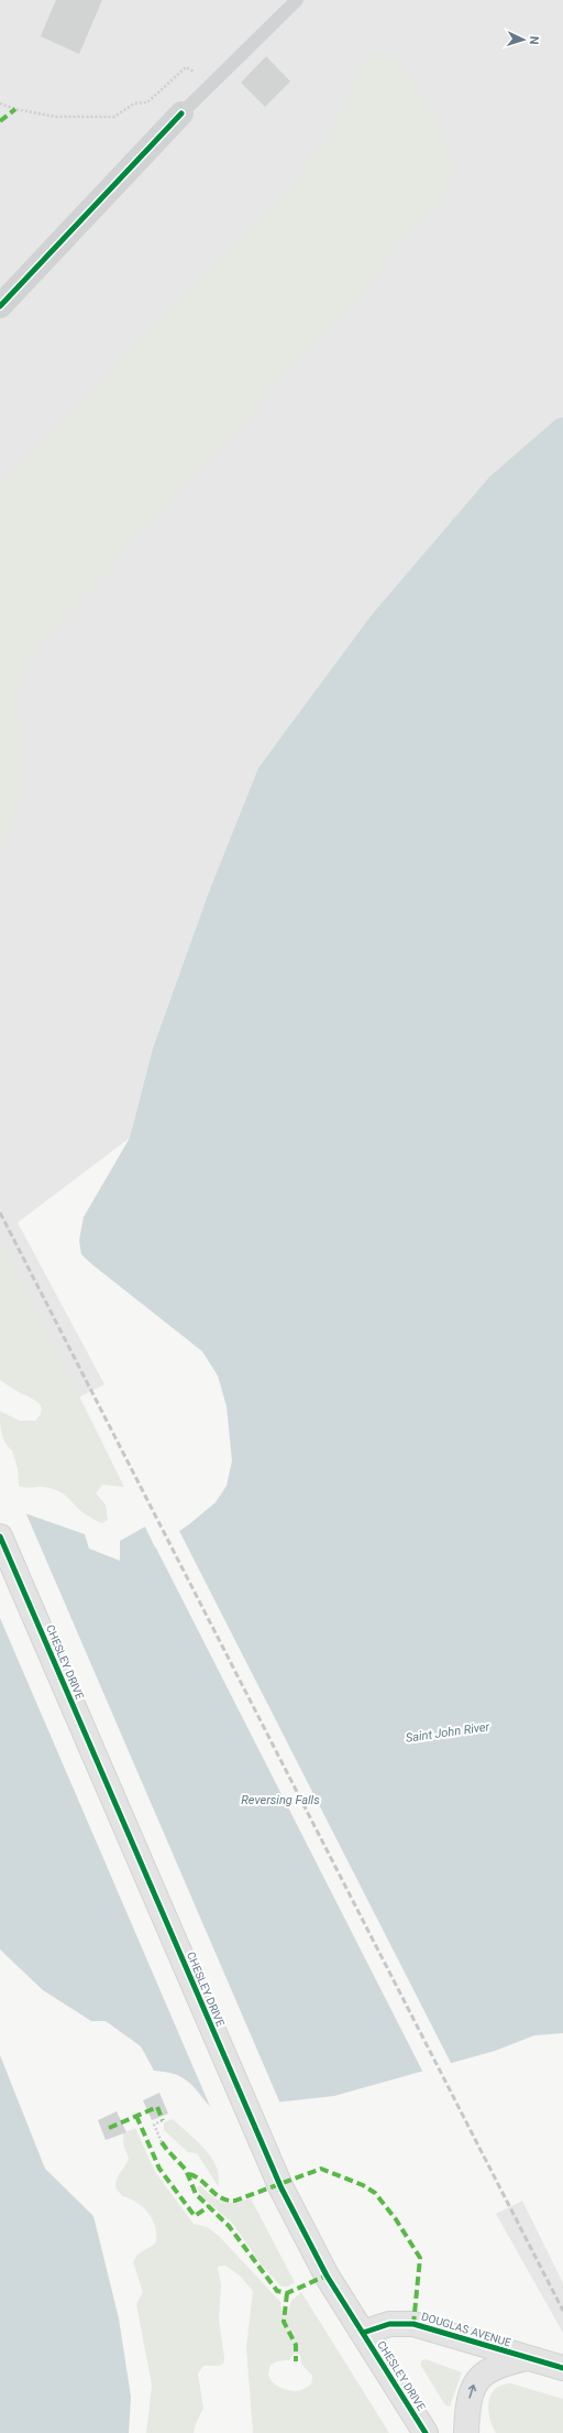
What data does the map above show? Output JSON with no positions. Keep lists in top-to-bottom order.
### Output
{
  "streets": {
    "main road": ["CHESLEY DRIVE", "DOUGLAS AVENUE"]
  },
  "crossings": [
    ["CHESLEY DRIVE", "DOUGLAS AVENUE"]
  ],
  "water": ["Saint John River", "Reversing Falls"],
  "north": "right"
}
